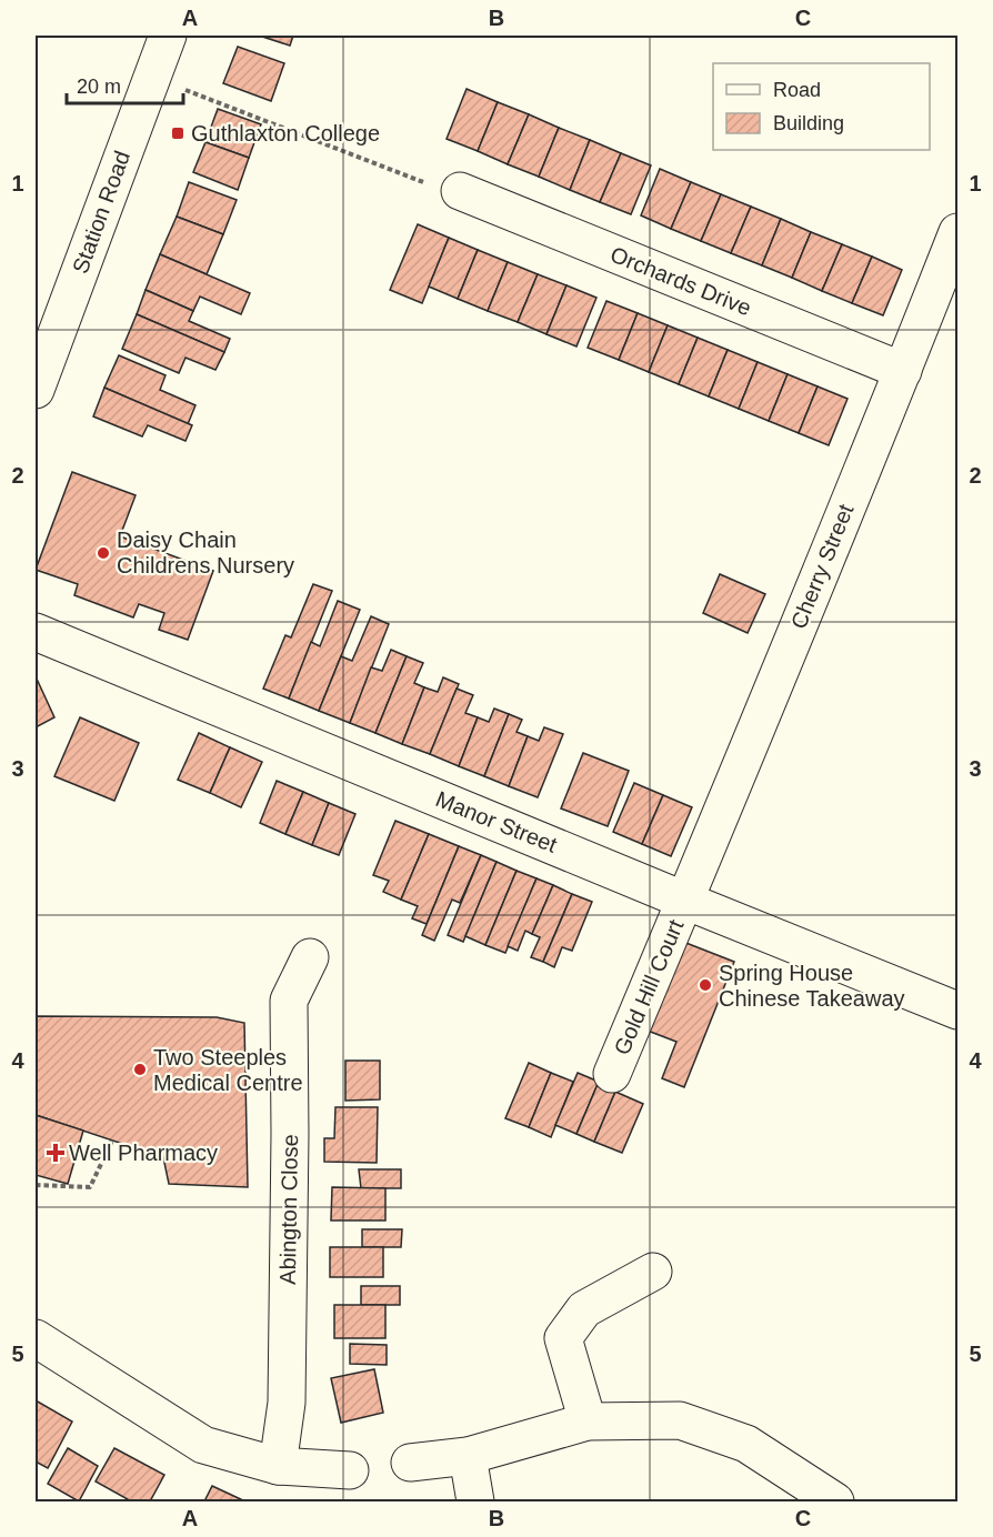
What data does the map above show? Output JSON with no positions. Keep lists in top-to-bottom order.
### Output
{
  "streets": {
    "street": [
      "Station Road",
      "Orchards Drive",
      "Cherry Street",
      "Manor Street",
      "Gold Hill Court",
      "Abington Close"
    ]
  },
  "crossings": [
    ["Orchards Drive", "Cherry Street"],
    ["Cherry Street", "Manor Street"],
    ["Cherry Street", "Gold Hill Court"],
    ["Manor Street", "Gold Hill Court"]
  ],
  "places": {
    "transit": ["Guthlaxton College"],
    "other": ["Daisy Chain Childrens Nursery", "Spring House Chinese Takeaway", "Two Steeples Medical Centre"],
    "health": ["Well Pharmacy"]
  },
  "legend": ["Road", "Building"],
  "scale_bar": "20 m",
  "grid": {
    "columns": ["A", "B", "C"],
    "rows": [
      "1",
      "2",
      "3",
      "4",
      "5"
    ]
  }
}
